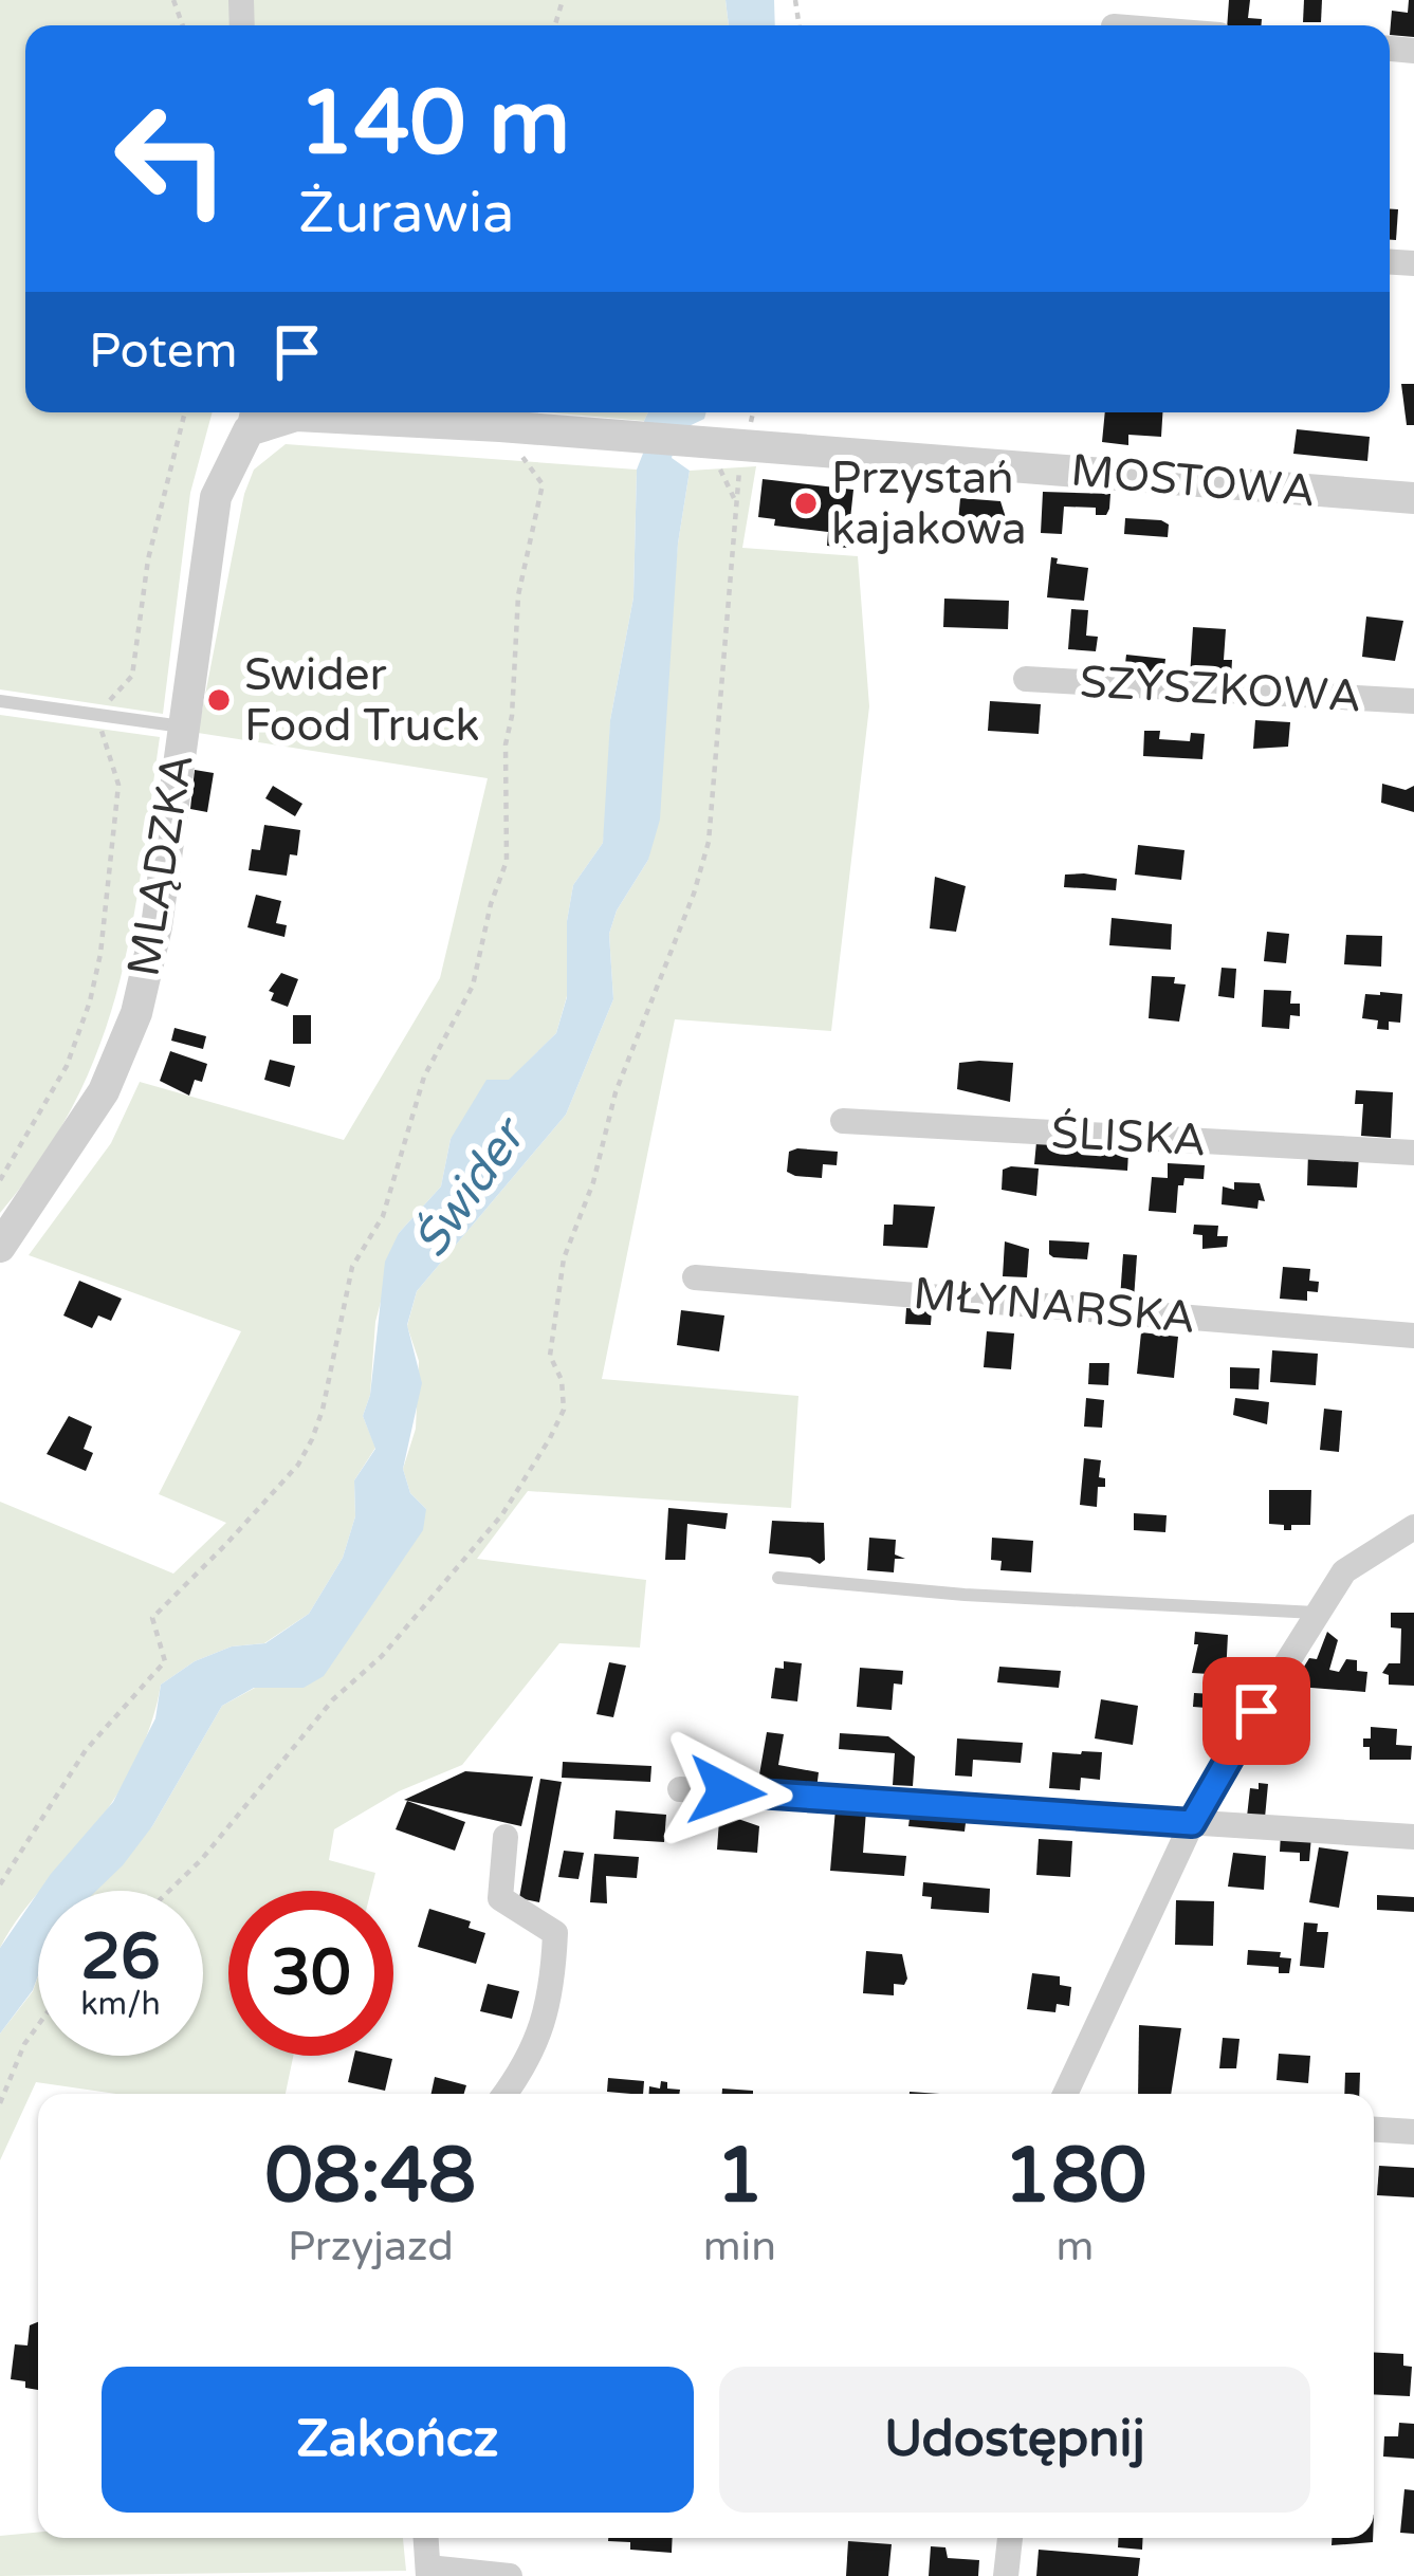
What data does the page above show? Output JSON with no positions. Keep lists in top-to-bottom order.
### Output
{
  "streets": {
    "street": [
      "MOSTOWA",
      "SZYSZKOWA",
      "MLĄDZKA",
      "ŚLISKA",
      "MŁYNARSKA"
    ]
  },
  "crossings": [
    ["MOSTOWA", "MLĄDZKA"]
  ],
  "water": ["Świder"],
  "places": ["Przystań kajakowa", "Swider Food Truck"],
  "page": {
    "turn": ["140 m", "Żurawia"],
    "then": "Potem",
    "speed": "26 km/h",
    "limit": "30",
    "eta": [
      "08:48",
      "Przyjazd",
      "1",
      "min",
      "180",
      "m"
    ],
    "buttons": ["Zakończ", "Udostępnij"]
  }
}
